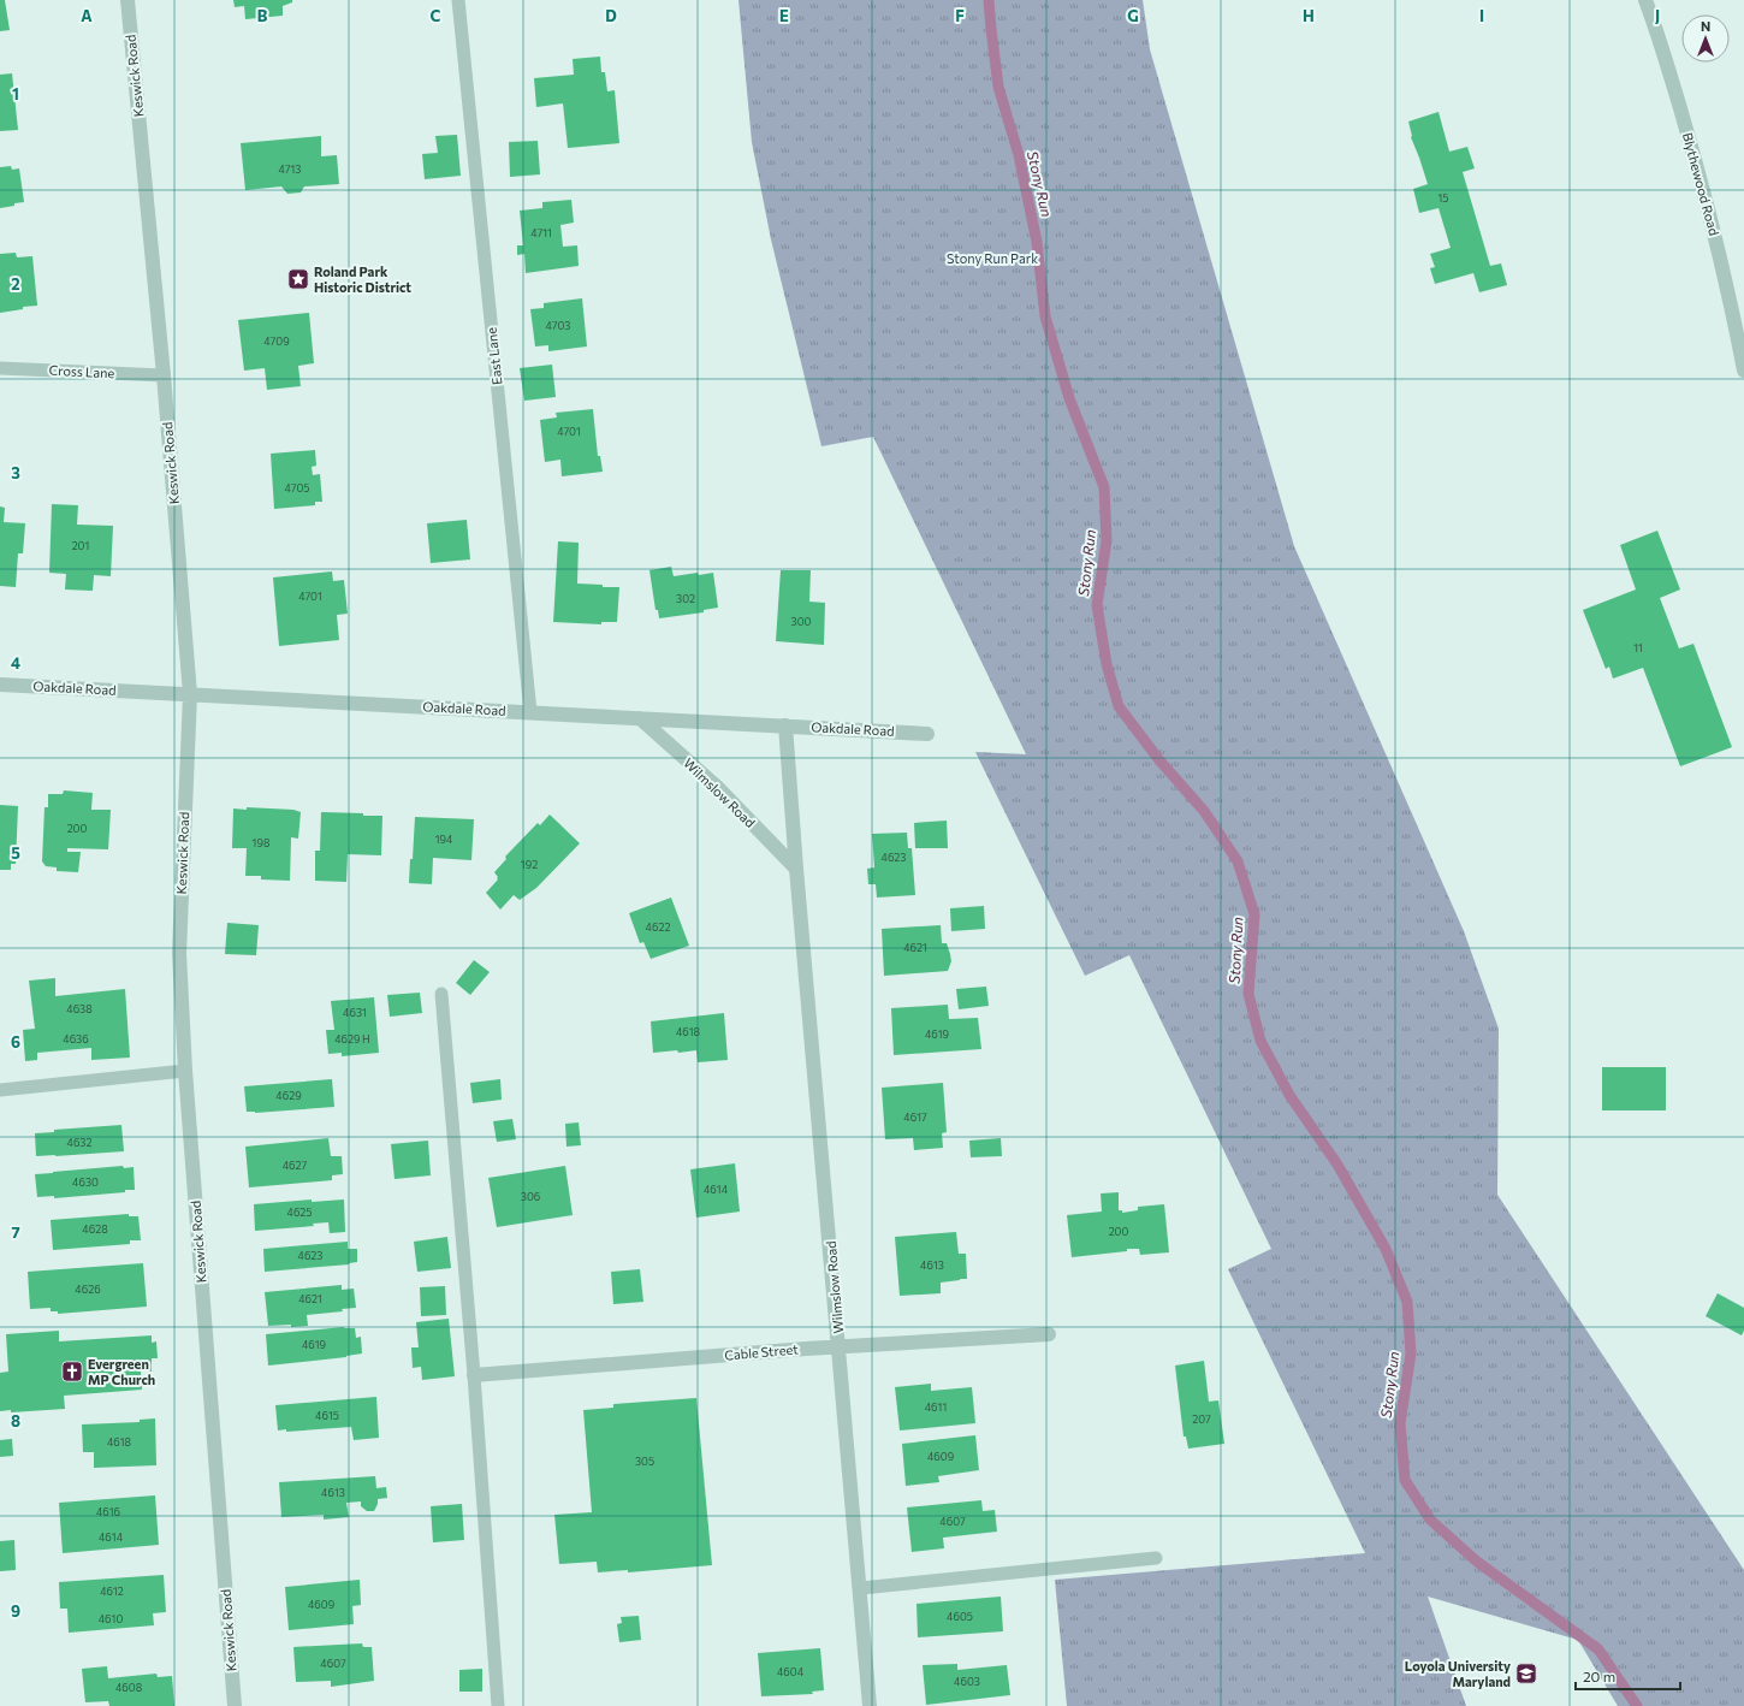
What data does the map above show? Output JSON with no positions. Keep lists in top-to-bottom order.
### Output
{
  "streets": {
    "street": [
      "Keswick Road",
      "Blythewood Road",
      "Oakdale Road",
      "Wilmslow Road",
      "Cable Street"
    ],
    "lane": ["East Lane", "Cross Lane"]
  },
  "crossings": [
    ["Keswick Road", "Cross Lane"],
    ["Keswick Road", "Oakdale Road"],
    ["East Lane", "Oakdale Road"],
    ["Oakdale Road", "Wilmslow Road"],
    ["Wilmslow Road", "Cable Street"]
  ],
  "water": ["Stony Run"],
  "parks": ["Stony Run Park"],
  "places": {
    "place": ["Roland Park Historic District"],
    "church": ["Evergreen MP Church"],
    "school or university": ["Loyola University Maryland"]
  },
  "house_numbers": [
    "4713",
    "15",
    "4711",
    "4703",
    "4709",
    "4701",
    "4705",
    "201",
    "4701",
    "302",
    "300",
    "11",
    "200",
    "194",
    "198",
    "4623",
    "192",
    "4622",
    "4621",
    "4638",
    "4631",
    "4618",
    "4619",
    "4636",
    "4629 H",
    "4629",
    "4617",
    "4632",
    "4627",
    "4630",
    "4614",
    "306",
    "4625",
    "4628",
    "200",
    "4623",
    "4613",
    "4626",
    "4621",
    "4619",
    "4611",
    "4615",
    "207",
    "4618",
    "4609",
    "305",
    "4613",
    "4616",
    "4607",
    "4614",
    "4612",
    "4609",
    "4605",
    "4610",
    "4607",
    "4604",
    "4603",
    "4608"
  ],
  "scale_bar": "20 m",
  "north": "top",
  "grid": {
    "columns": [
      "A",
      "B",
      "C",
      "D",
      "E",
      "F",
      "G",
      "H",
      "I",
      "J"
    ],
    "rows": [
      "1",
      "2",
      "3",
      "4",
      "5",
      "6",
      "7",
      "8",
      "9"
    ]
  }
}
